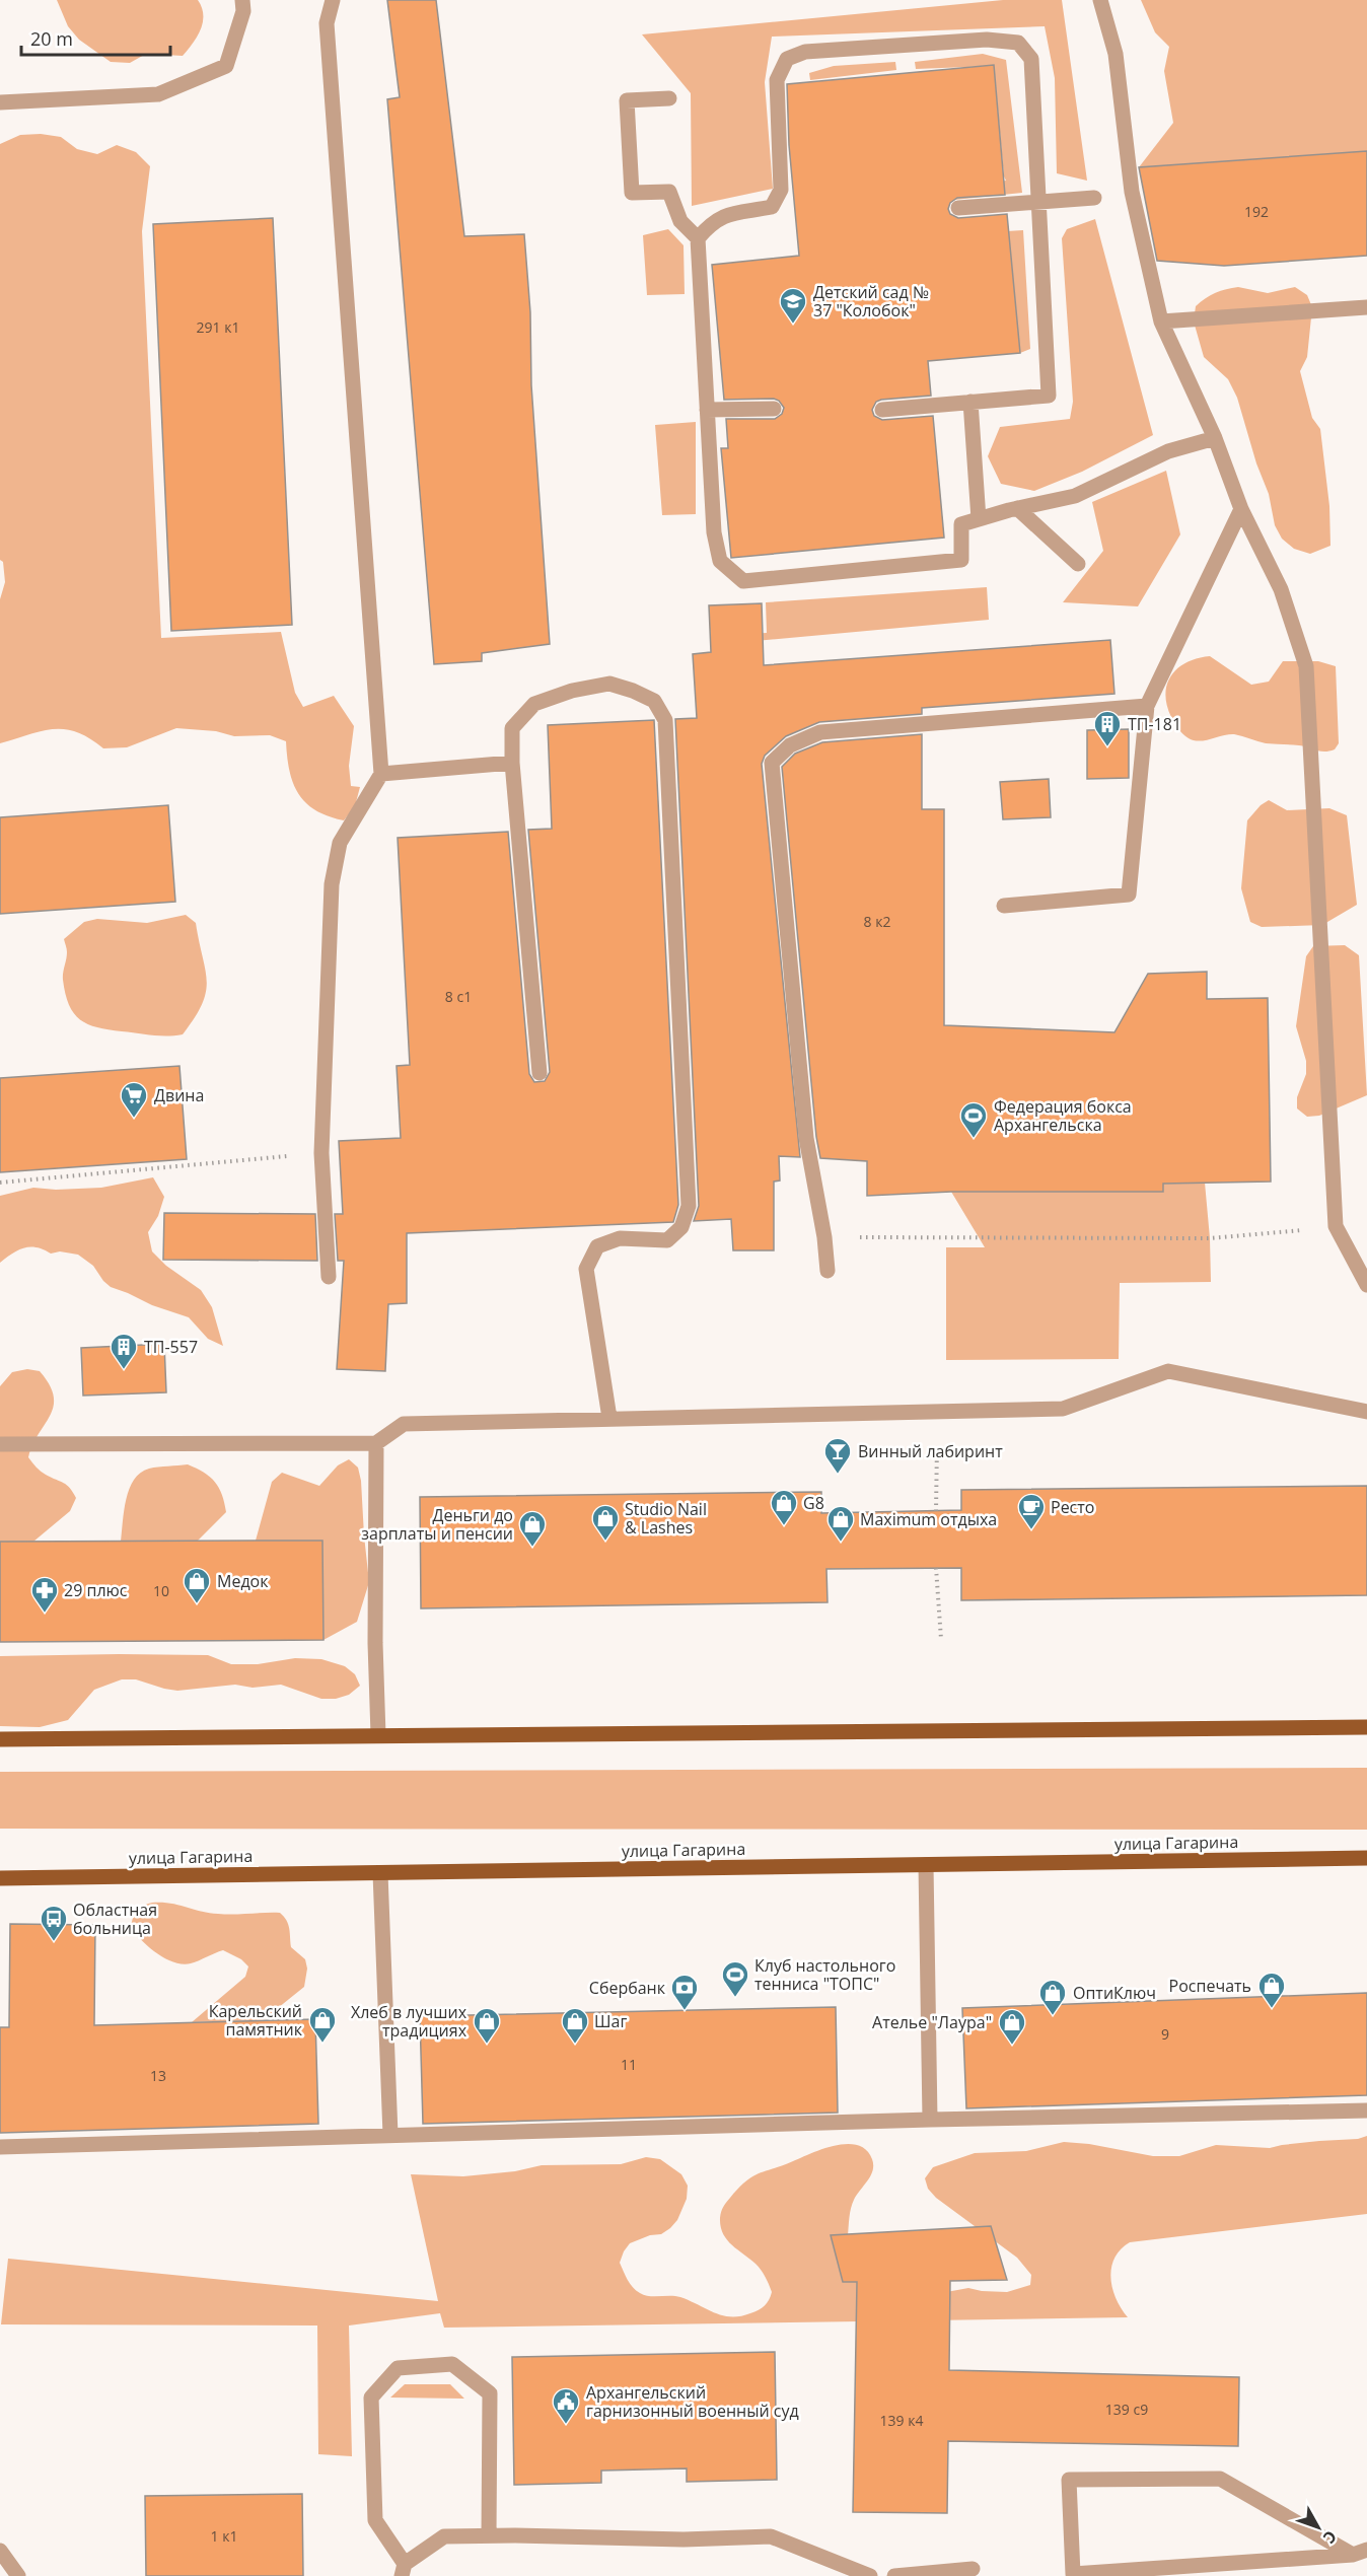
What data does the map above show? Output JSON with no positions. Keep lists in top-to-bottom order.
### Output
{
  "streets": {
    "main road": ["улица Гагарина"]
  },
  "places": {
    "school or university": ["Детский сад № 37 \"Колобок\""],
    "building": ["ТП-181", "ТП-557"],
    "supermarket": ["Двина"],
    "sports": ["Федерация бокса Архангельска", "Клуб настольного тенниса \"ТОПС\""],
    "bar": ["Винный лабиринт"],
    "shop": [
      "G8",
      "Studio Nail & Lashes",
      "Maximum отдыха",
      "Деньги до зарплаты и пенсии",
      "Медок",
      "Роспечать",
      "ОптиКлюч",
      "Карельский памятник",
      "Хлеб в лучших традициях",
      "Шаг",
      "Ателье \"Лаура\""
    ],
    "cafe": ["Ресто"],
    "pharmacy": ["29 плюс"],
    "bus stop": ["Областная больница"],
    "bank": ["Сбербанк"],
    "public building": ["Архангельский гарнизонный военный суд"]
  },
  "house_numbers": [
    "192",
    "291 к1",
    "8 к2",
    "8 с1",
    "10",
    "9",
    "11",
    "13",
    "139 с9",
    "139 к4",
    "1 к1"
  ],
  "scale_bar": "20 m",
  "north": "bottom right"
}
